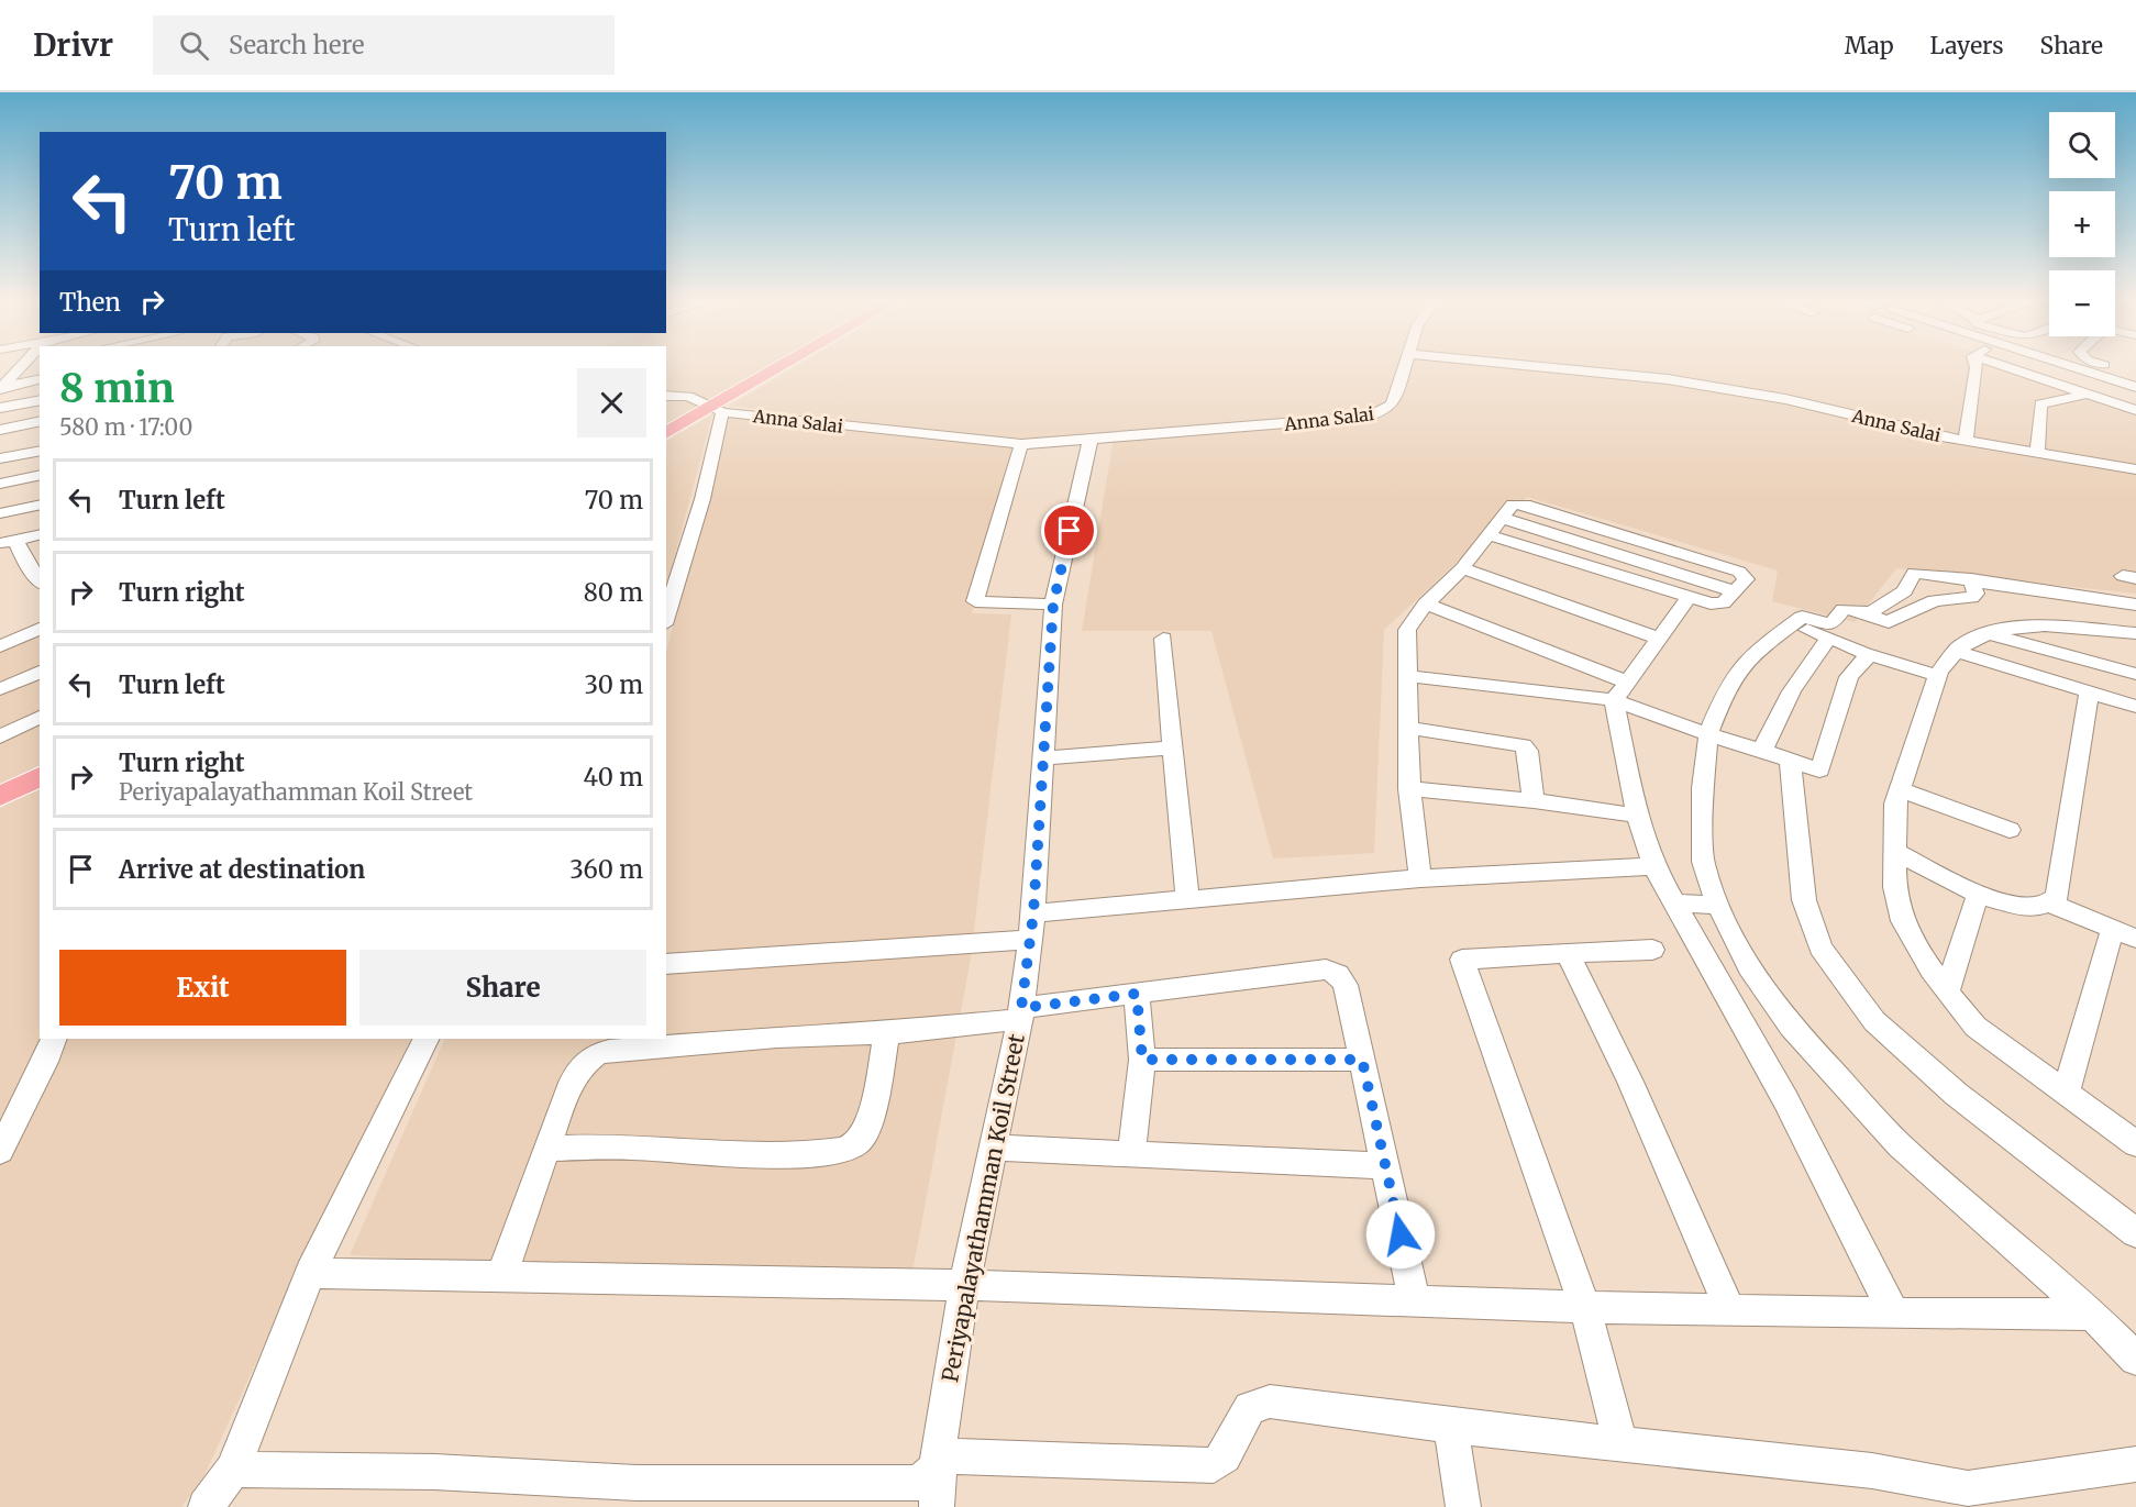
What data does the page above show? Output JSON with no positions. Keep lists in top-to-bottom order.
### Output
{
  "streets": {
    "street": ["Anna Salai", "Periyapalayathamman Koil Street"]
  },
  "crossings": [
    ["Anna Salai", "Periyapalayathamman Koil Street"]
  ],
  "page": {
    "header": "Drivr",
    "search": "Search here",
    "nav": ["Map", "Layers", "Share"],
    "map_buttons": ["+", "−"],
    "turn": ["70 m", "Turn left"],
    "then": "Then",
    "heading": ["8 min", "580 m · 17:00"],
    "list": [
      {
        "name": "Turn left",
        "value": "70 m"
      },
      {
        "name": "Turn right",
        "value": "80 m"
      },
      {
        "name": "Turn left",
        "value": "30 m"
      },
      {
        "name": "Turn right",
        "note": "Periyapalayathamman Koil Street",
        "value": "40 m"
      },
      {
        "name": "Arrive at destination",
        "value": "360 m"
      }
    ],
    "buttons": ["Exit", "Share"]
  }
}
